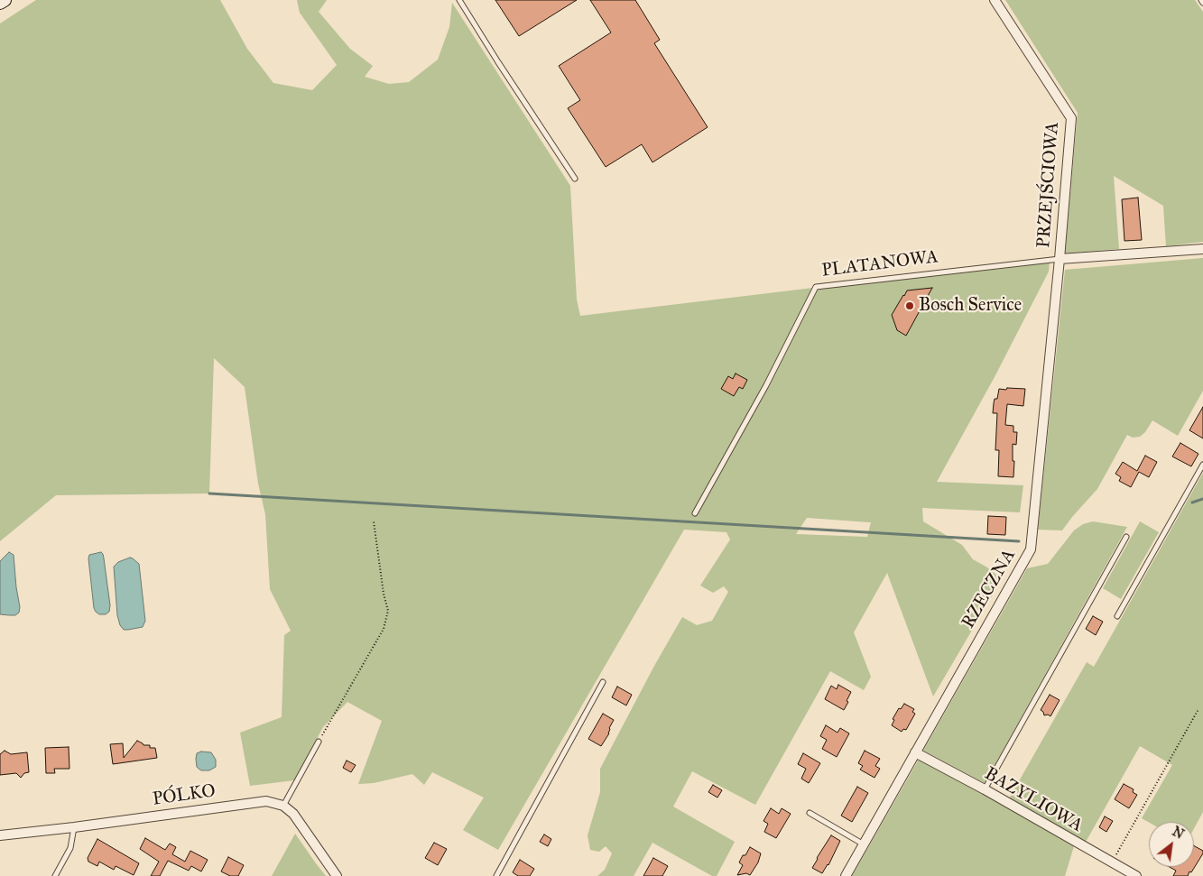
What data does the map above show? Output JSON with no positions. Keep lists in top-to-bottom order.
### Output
{
  "streets": {
    "street": [
      "PRZEJŚCIOWA",
      "PLATANOWA",
      "RZECZNA",
      "PÓLKO",
      "BAZYLIOWA"
    ]
  },
  "crossings": [
    ["PRZEJŚCIOWA", "PLATANOWA"],
    ["PRZEJŚCIOWA", "RZECZNA"],
    ["PLATANOWA", "RZECZNA"],
    ["RZECZNA", "BAZYLIOWA"]
  ],
  "places": ["Bosch Service"],
  "north": "top right"
}
